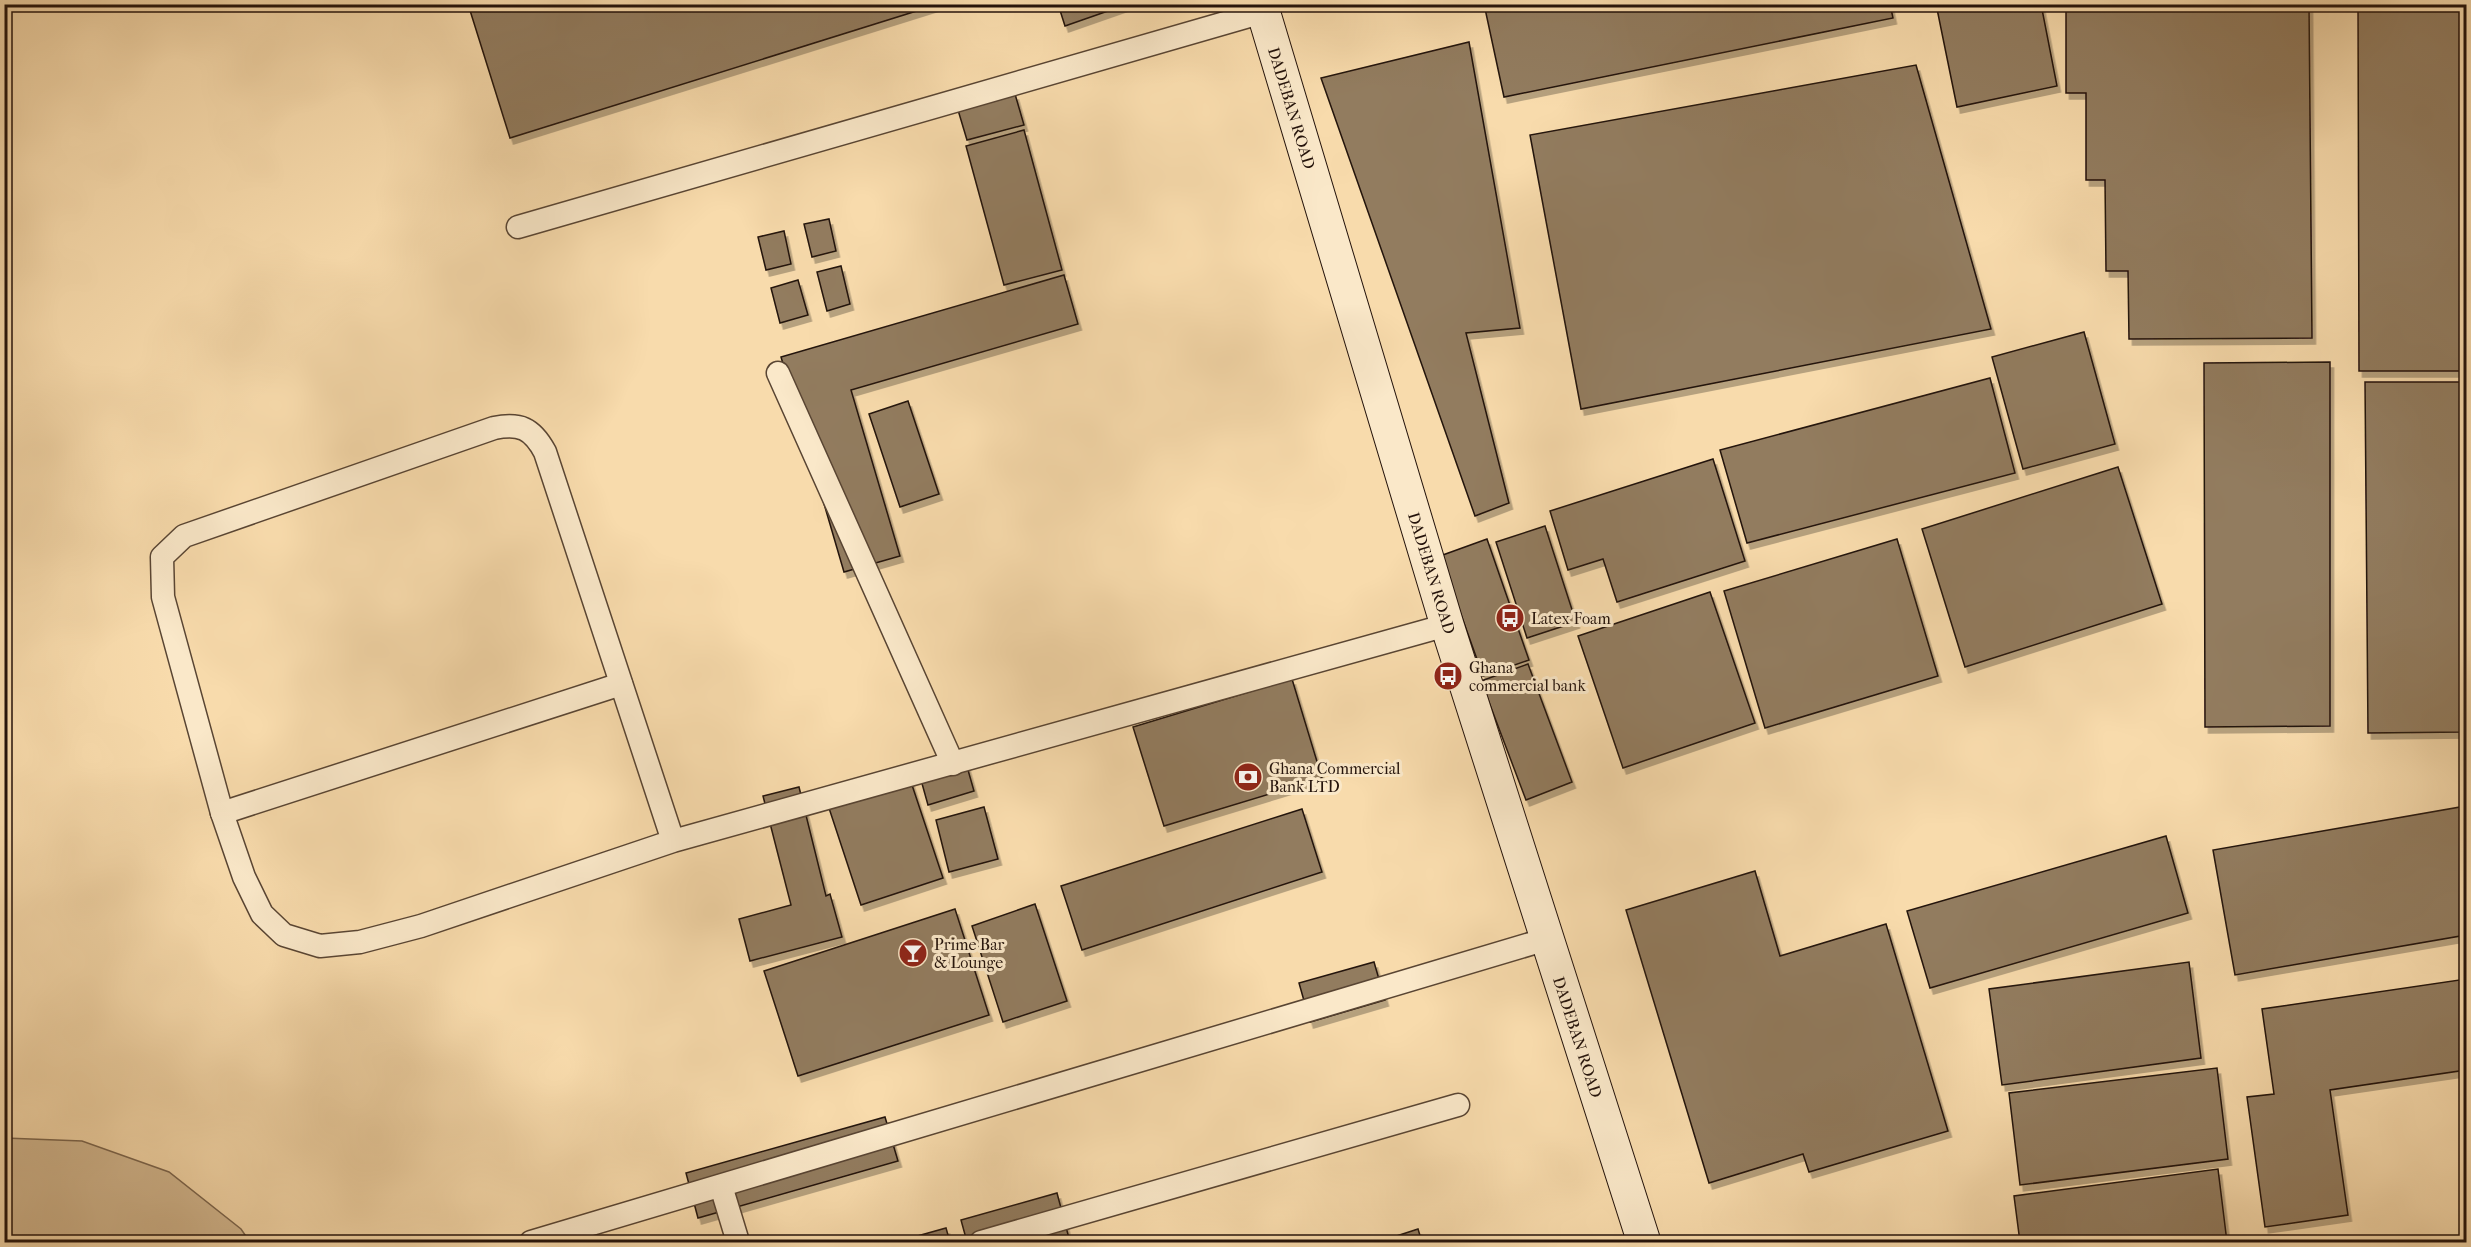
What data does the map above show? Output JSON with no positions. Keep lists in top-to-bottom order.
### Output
{
  "streets": {
    "street": ["DADEBAN ROAD"]
  },
  "places": {
    "bus stop": ["Latex Foam", "Ghana commercial bank"],
    "bank": ["Ghana Commercial Bank LTD"],
    "bar": ["Prime Bar & Lounge"]
  }
}
